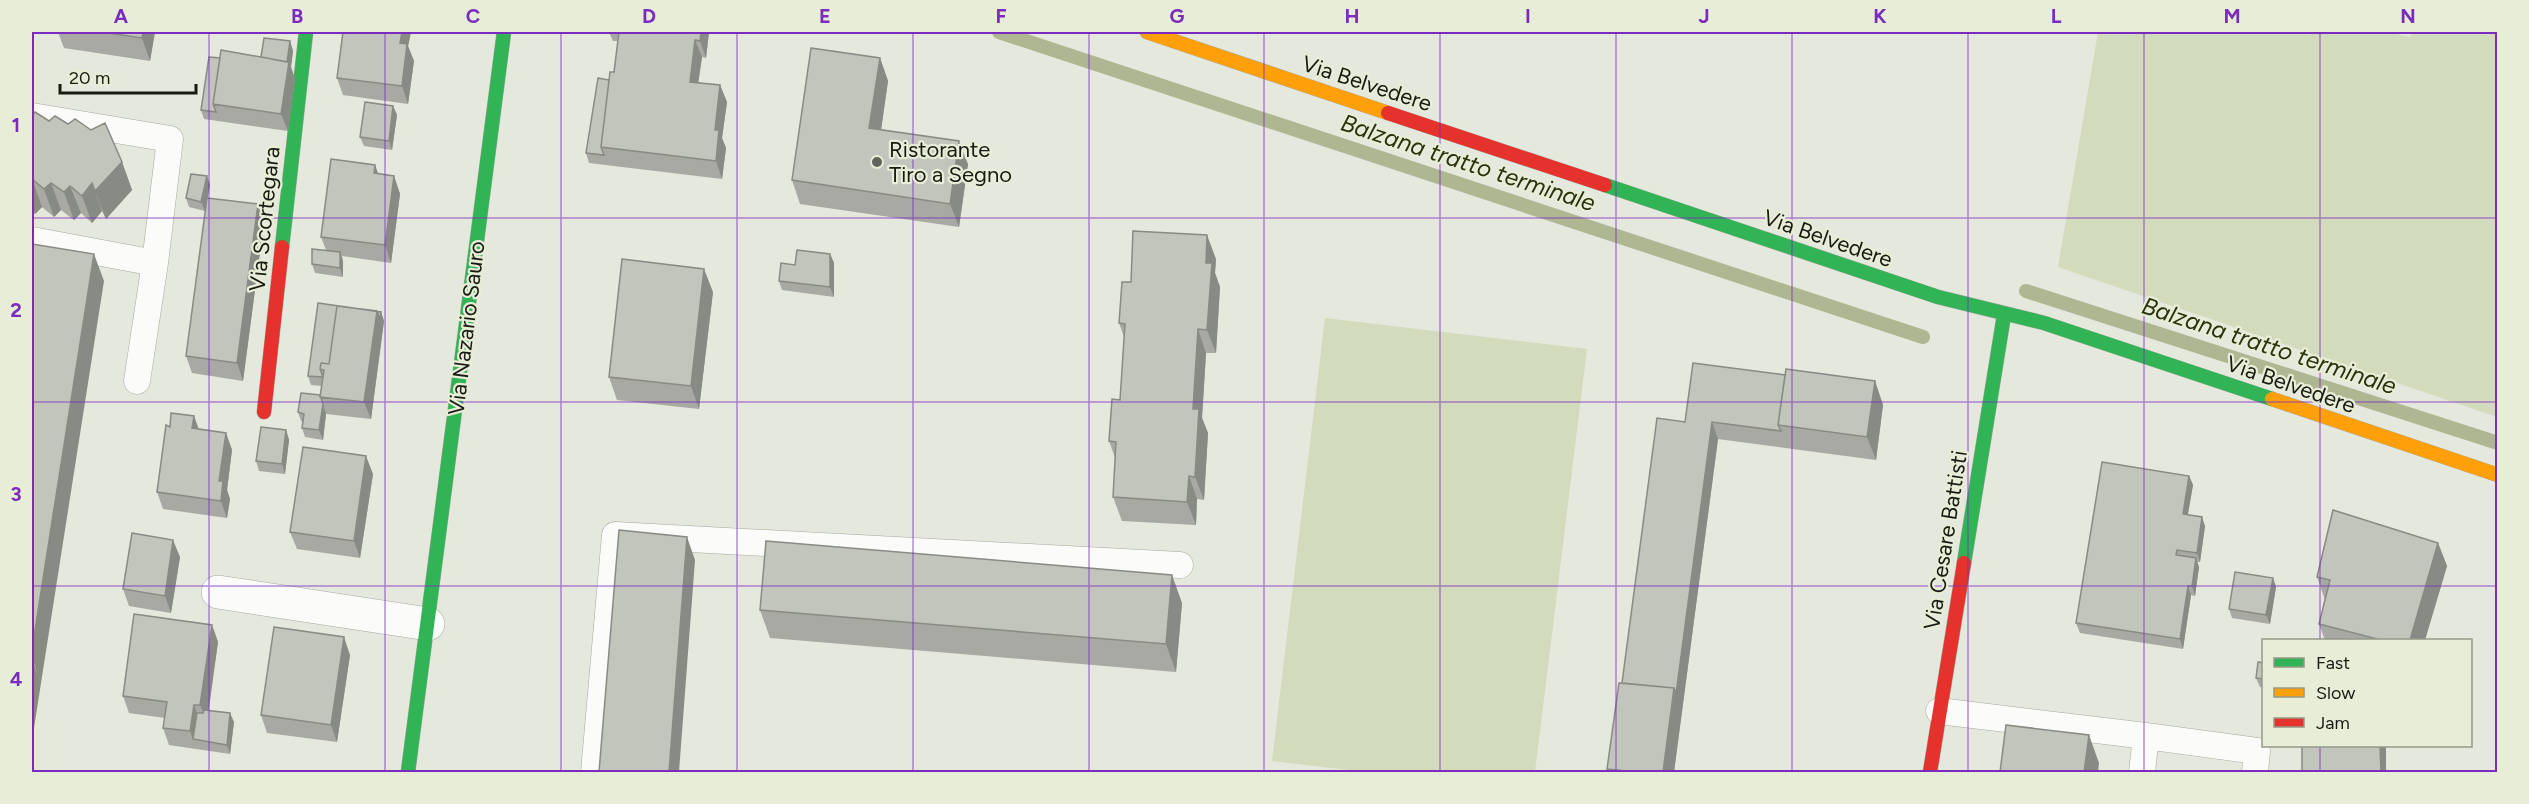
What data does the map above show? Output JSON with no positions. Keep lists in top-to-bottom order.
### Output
{
  "streets": {
    "street": [
      "Via Belvedere",
      "Via Scortegara",
      "Via Nazario Sauro",
      "Via Cesare Battisti"
    ]
  },
  "crossings": [
    ["Via Belvedere", "Via Cesare Battisti"]
  ],
  "water": ["Balzana tratto terminale"],
  "places": ["Ristorante Tiro a Segno"],
  "legend": ["Fast", "Slow", "Jam"],
  "scale_bar": "20 m",
  "grid": {
    "columns": [
      "A",
      "B",
      "C",
      "D",
      "E",
      "F",
      "G",
      "H",
      "I",
      "J",
      "K",
      "L",
      "M",
      "N"
    ],
    "rows": [
      "1",
      "2",
      "3",
      "4"
    ]
  }
}
